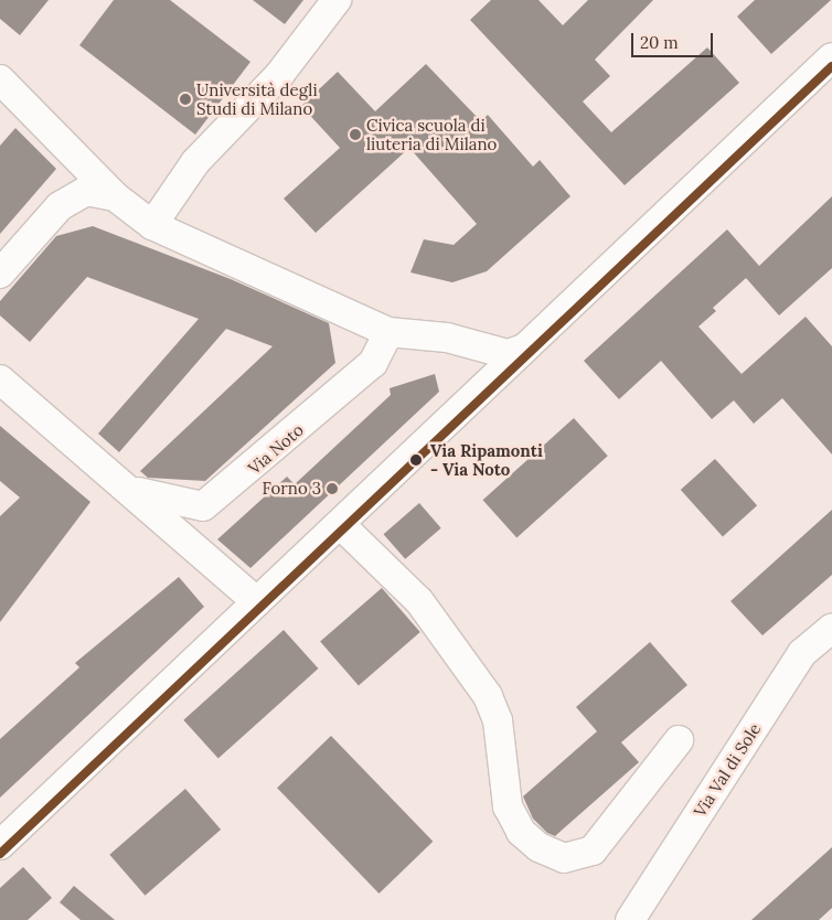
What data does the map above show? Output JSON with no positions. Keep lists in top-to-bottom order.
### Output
{
  "streets": {
    "street": ["Via Noto", "Via Val di Sole"]
  },
  "places": [
    "Università degli Studi di Milano",
    "Civica scuola di liuteria di Milano",
    "Via Ripamonti - Via Noto",
    "Forno 3"
  ],
  "scale_bar": "20 m"
}
